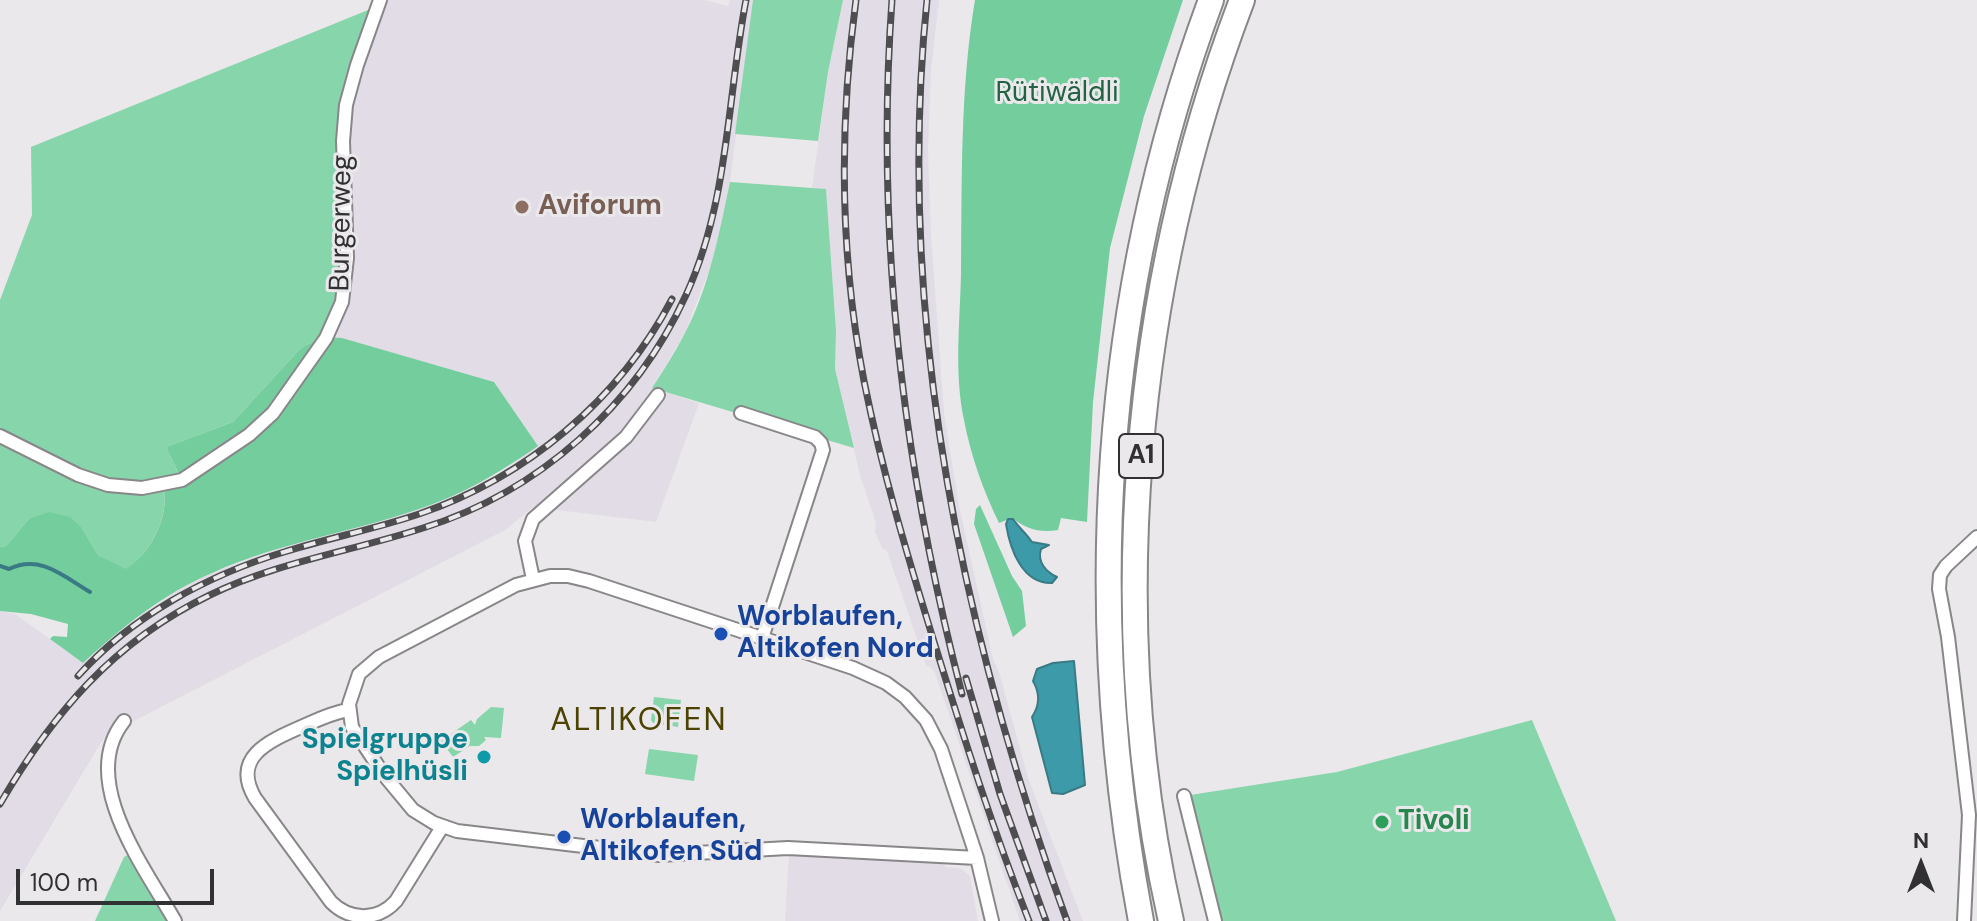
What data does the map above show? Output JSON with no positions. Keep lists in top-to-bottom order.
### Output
{
  "streets": {
    "highway": ["A1"],
    "street": ["Burgerweg"]
  },
  "districts": ["ALTIKOFEN"],
  "parks": ["Rütiwäldli"],
  "places": [
    "Aviforum",
    "Worblaufen, Altikofen Nord",
    "Spielgruppe Spielhüsli",
    "Tivoli",
    "Worblaufen, Altikofen Süd"
  ],
  "scale_bar": "100 m",
  "north": "top"
}
